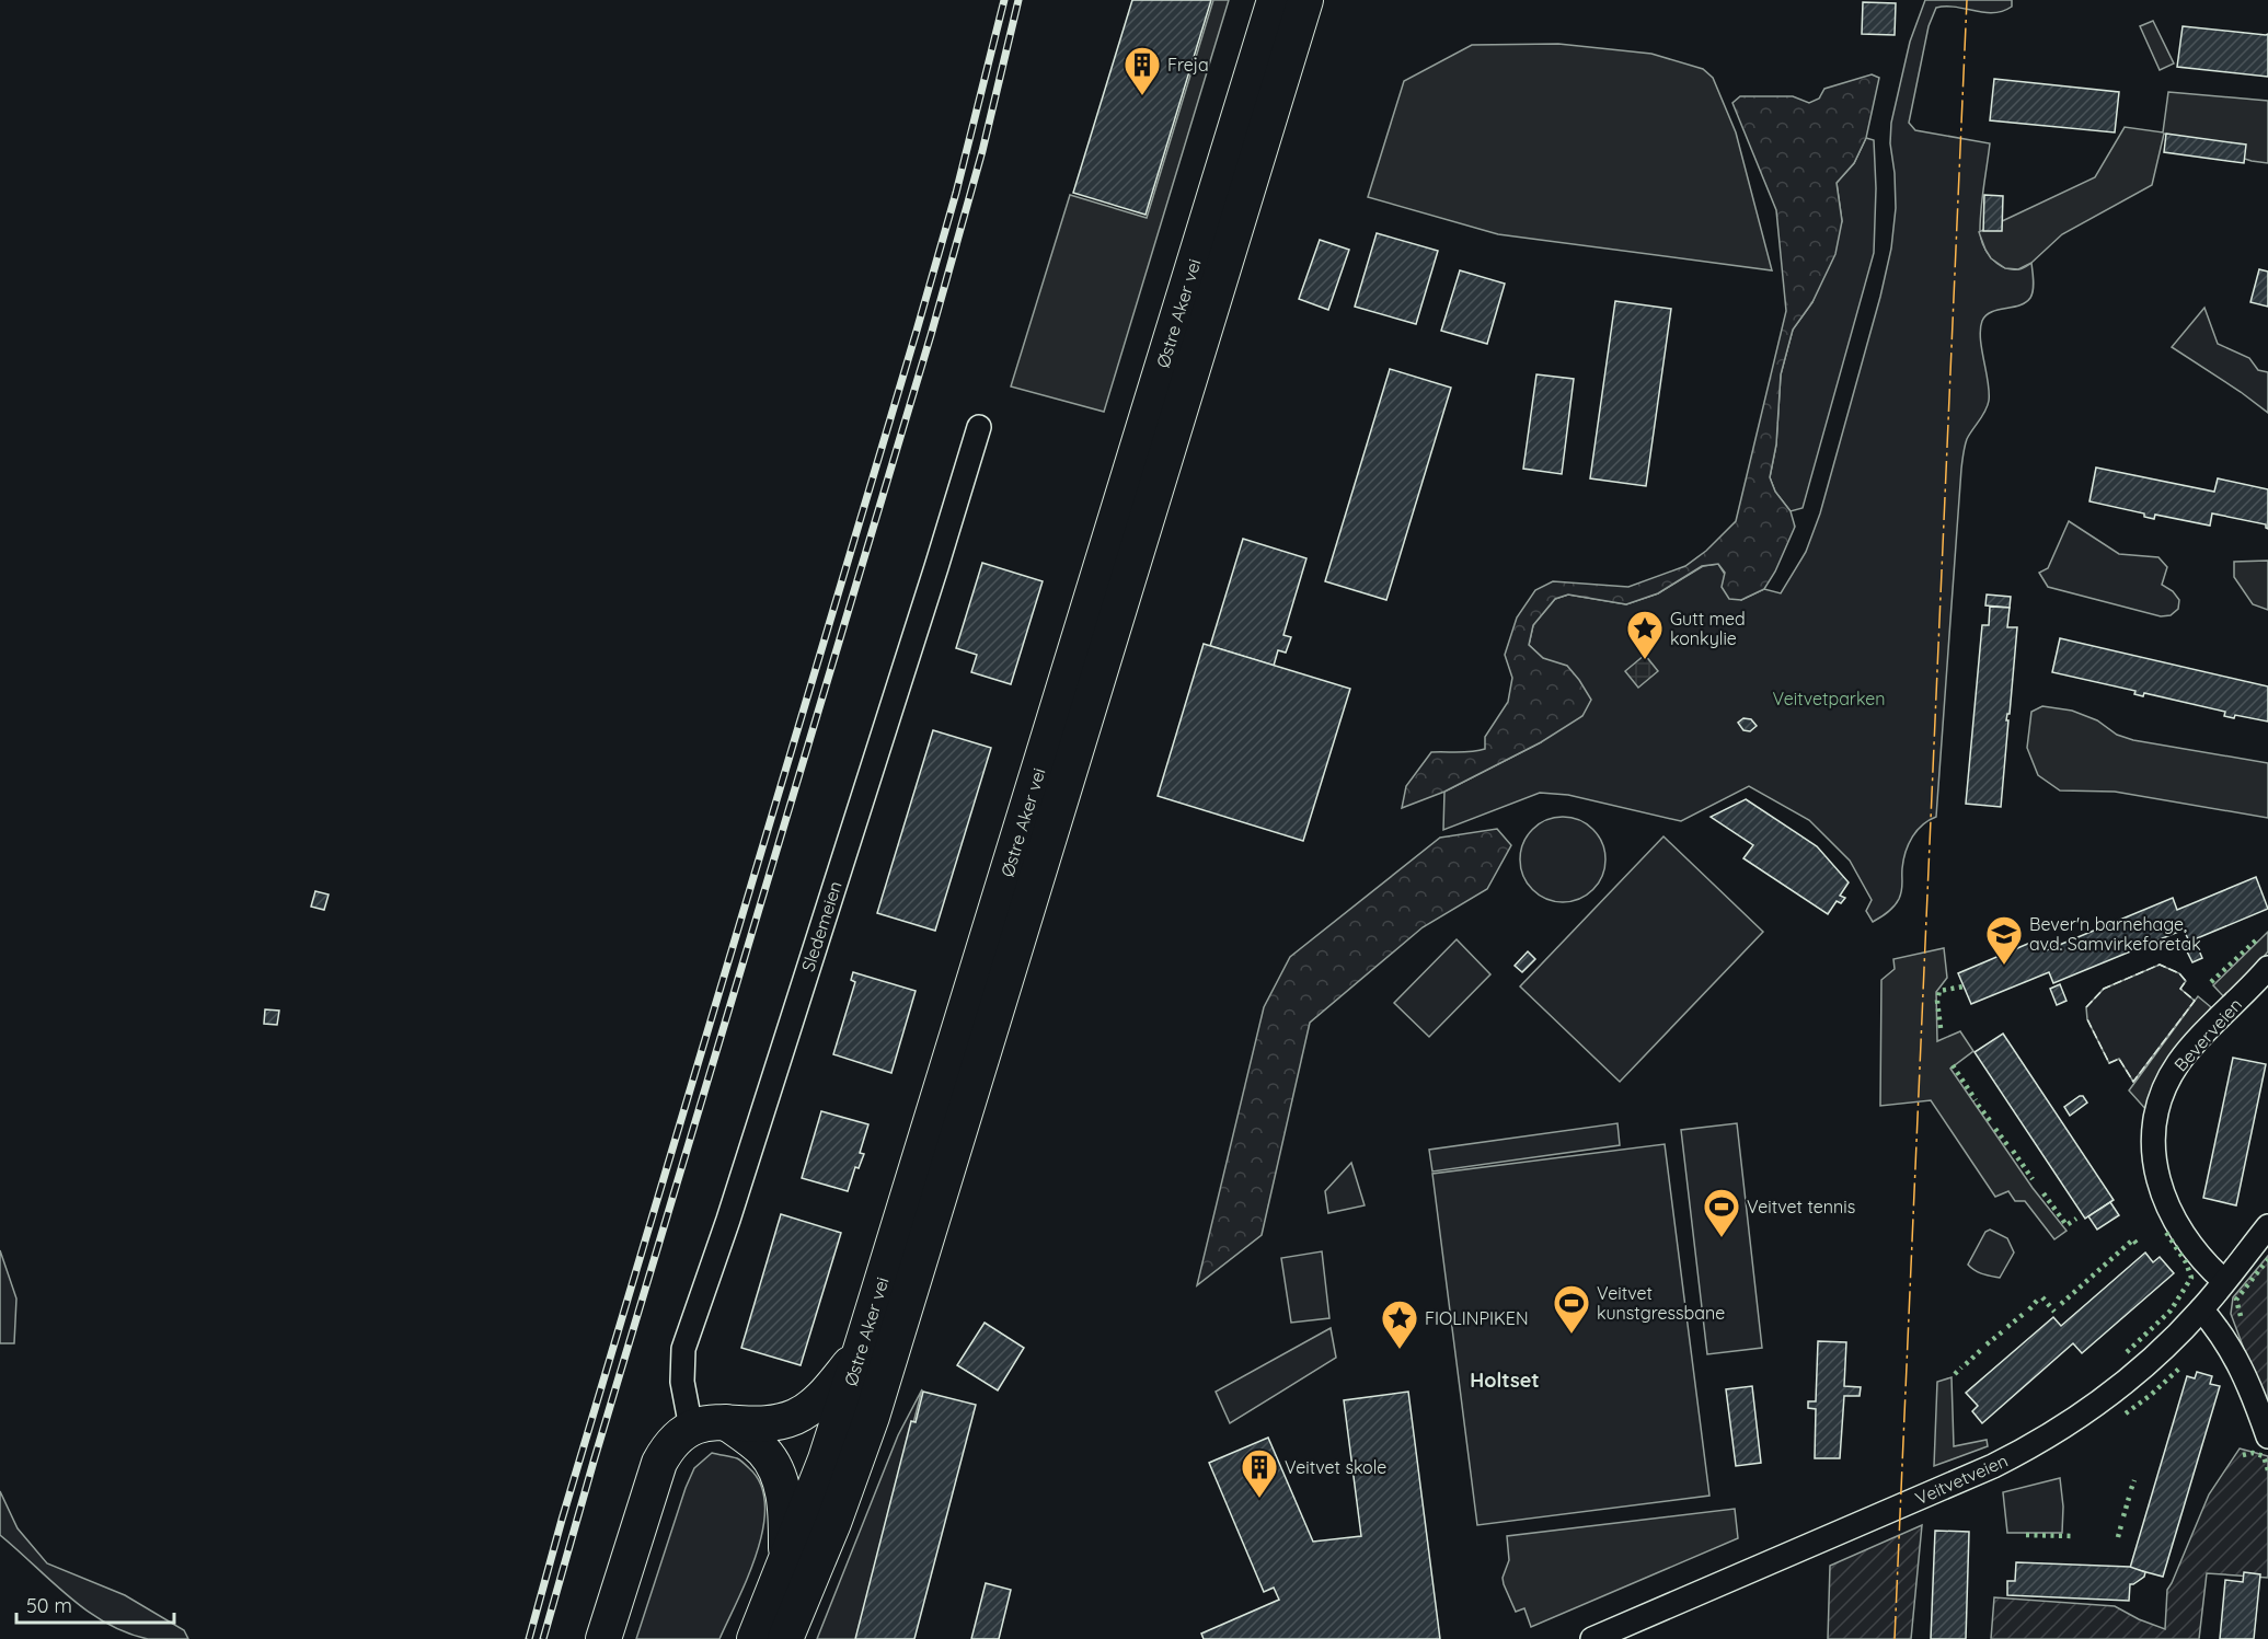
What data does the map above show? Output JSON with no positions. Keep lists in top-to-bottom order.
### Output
{
  "streets": {
    "highway": ["Østre Aker vei"],
    "street": ["Sledemeien", "Beverveien", "Veitvetveien"]
  },
  "crossings": [
    ["Beverveien", "Veitvetveien"]
  ],
  "districts": ["Holtset"],
  "parks": ["Veitvetparken"],
  "places": {
    "building": ["Freja", "Veitvet skole"],
    "place": ["Gutt med konkylie", "FIOLINPIKEN"],
    "school or university": ["Bever'n barnehage, avd. Samvirkeforetak"],
    "sports": ["Veitvet tennis", "Veitvet kunstgressbane"]
  },
  "scale_bar": "50 m"
}
